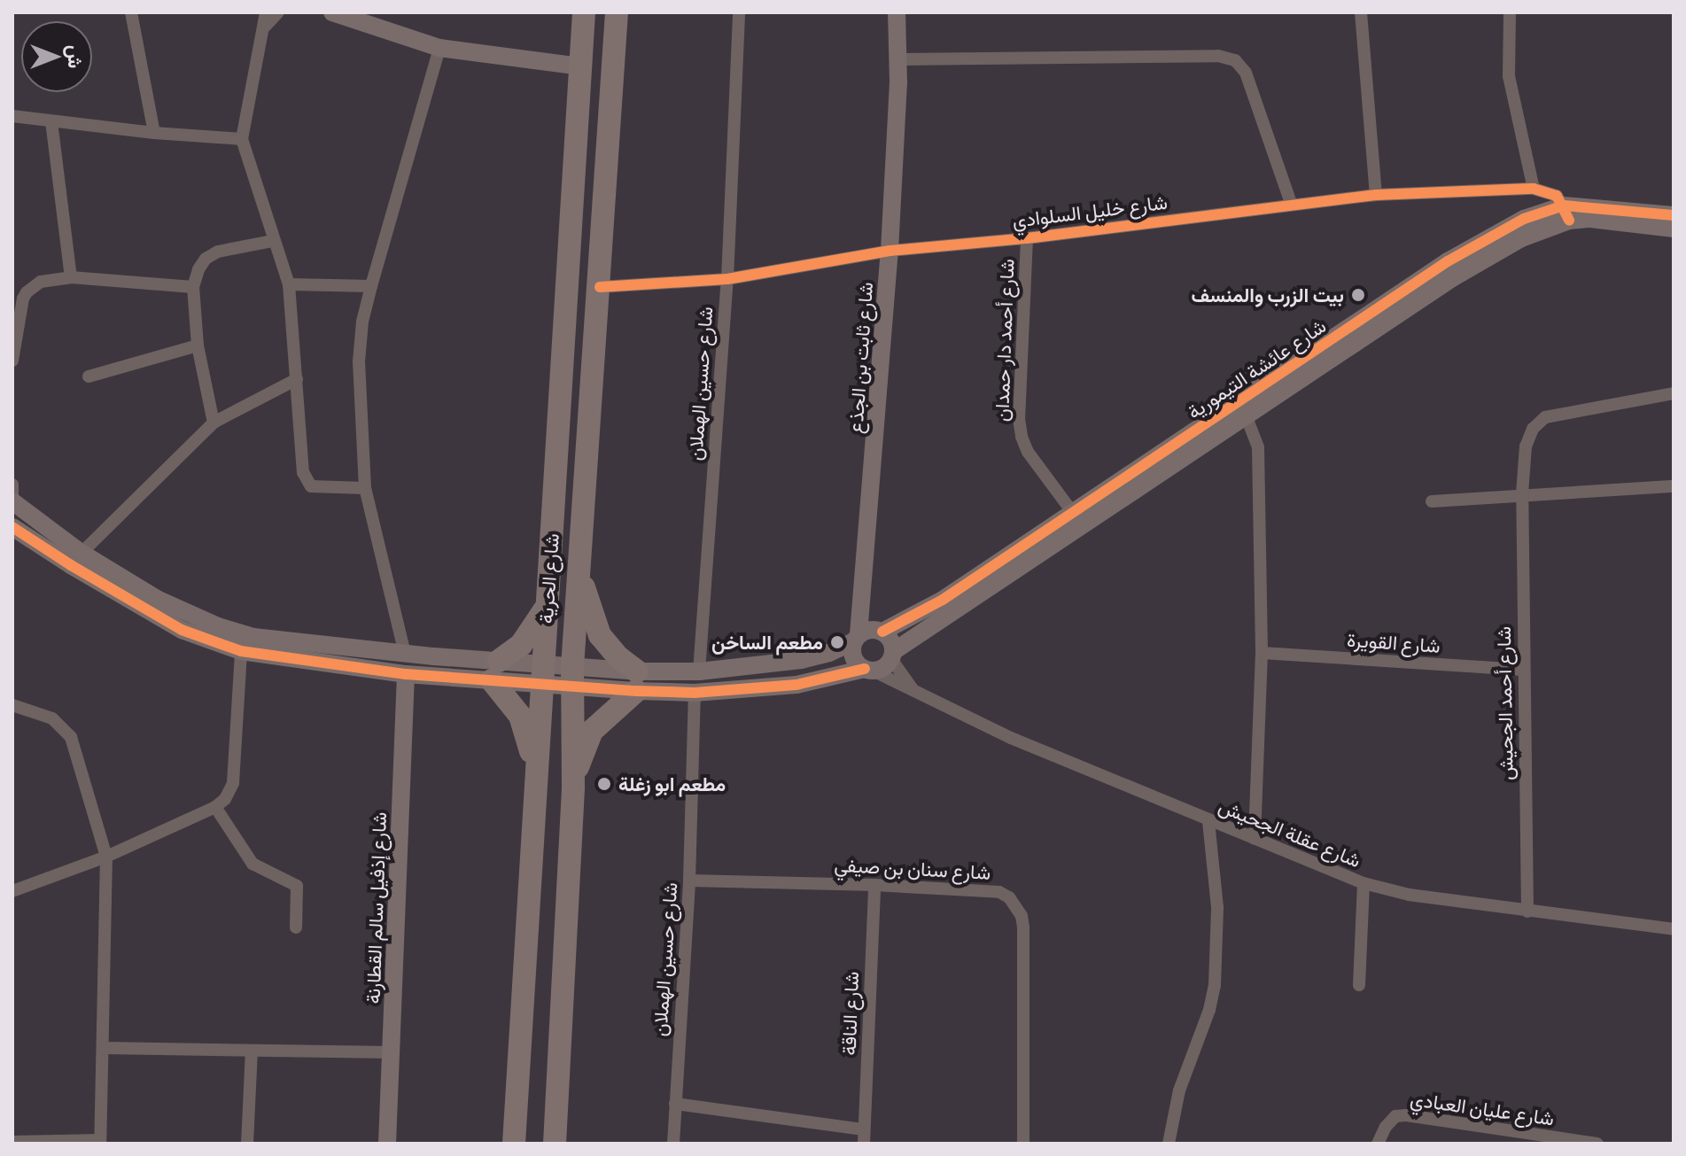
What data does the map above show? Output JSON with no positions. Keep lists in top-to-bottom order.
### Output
{
  "streets": {
    "highway": ["شارع الحرية"],
    "street": [
      "شارع خليل السلوادي",
      "شارع أحمد دار حمدان",
      "شارع ثابت بن الجذع",
      "شارع عائشة التيمورية",
      "شارع حسين الهملان",
      "شارع القويرة",
      "شارع أحمد الجحيش",
      "شارع عقلة الجحيش",
      "شارع سنان بن صيفي",
      "شارع إذفيل سالم القطارنة",
      "شارع الناقة",
      "شارع عليان العبادي"
    ]
  },
  "crossings": [
    ["شارع خليل السلوادي", "شارع أحمد دار حمدان"],
    ["شارع خليل السلوادي", "شارع ثابت بن الجذع"],
    ["شارع خليل السلوادي", "شارع حسين الهملان"],
    ["شارع خليل السلوادي", "شارع الحرية"],
    ["شارع أحمد دار حمدان", "شارع عائشة التيمورية"],
    ["شارع ثابت بن الجذع", "شارع عائشة التيمورية"],
    ["شارع ثابت بن الجذع", "شارع عقلة الجحيش"],
    ["شارع عائشة التيمورية", "شارع حسين الهملان"],
    ["شارع عائشة التيمورية", "شارع عقلة الجحيش"],
    ["شارع حسين الهملان", "شارع سنان بن صيفي"],
    ["شارع القويرة", "شارع أحمد الجحيش"],
    ["شارع أحمد الجحيش", "شارع عقلة الجحيش"],
    ["شارع سنان بن صيفي", "شارع الناقة"]
  ],
  "places": ["بيت الزرب والمنسف", "مطعم الساخن", "مطعم ابو زغلة"],
  "north": "right"
}
